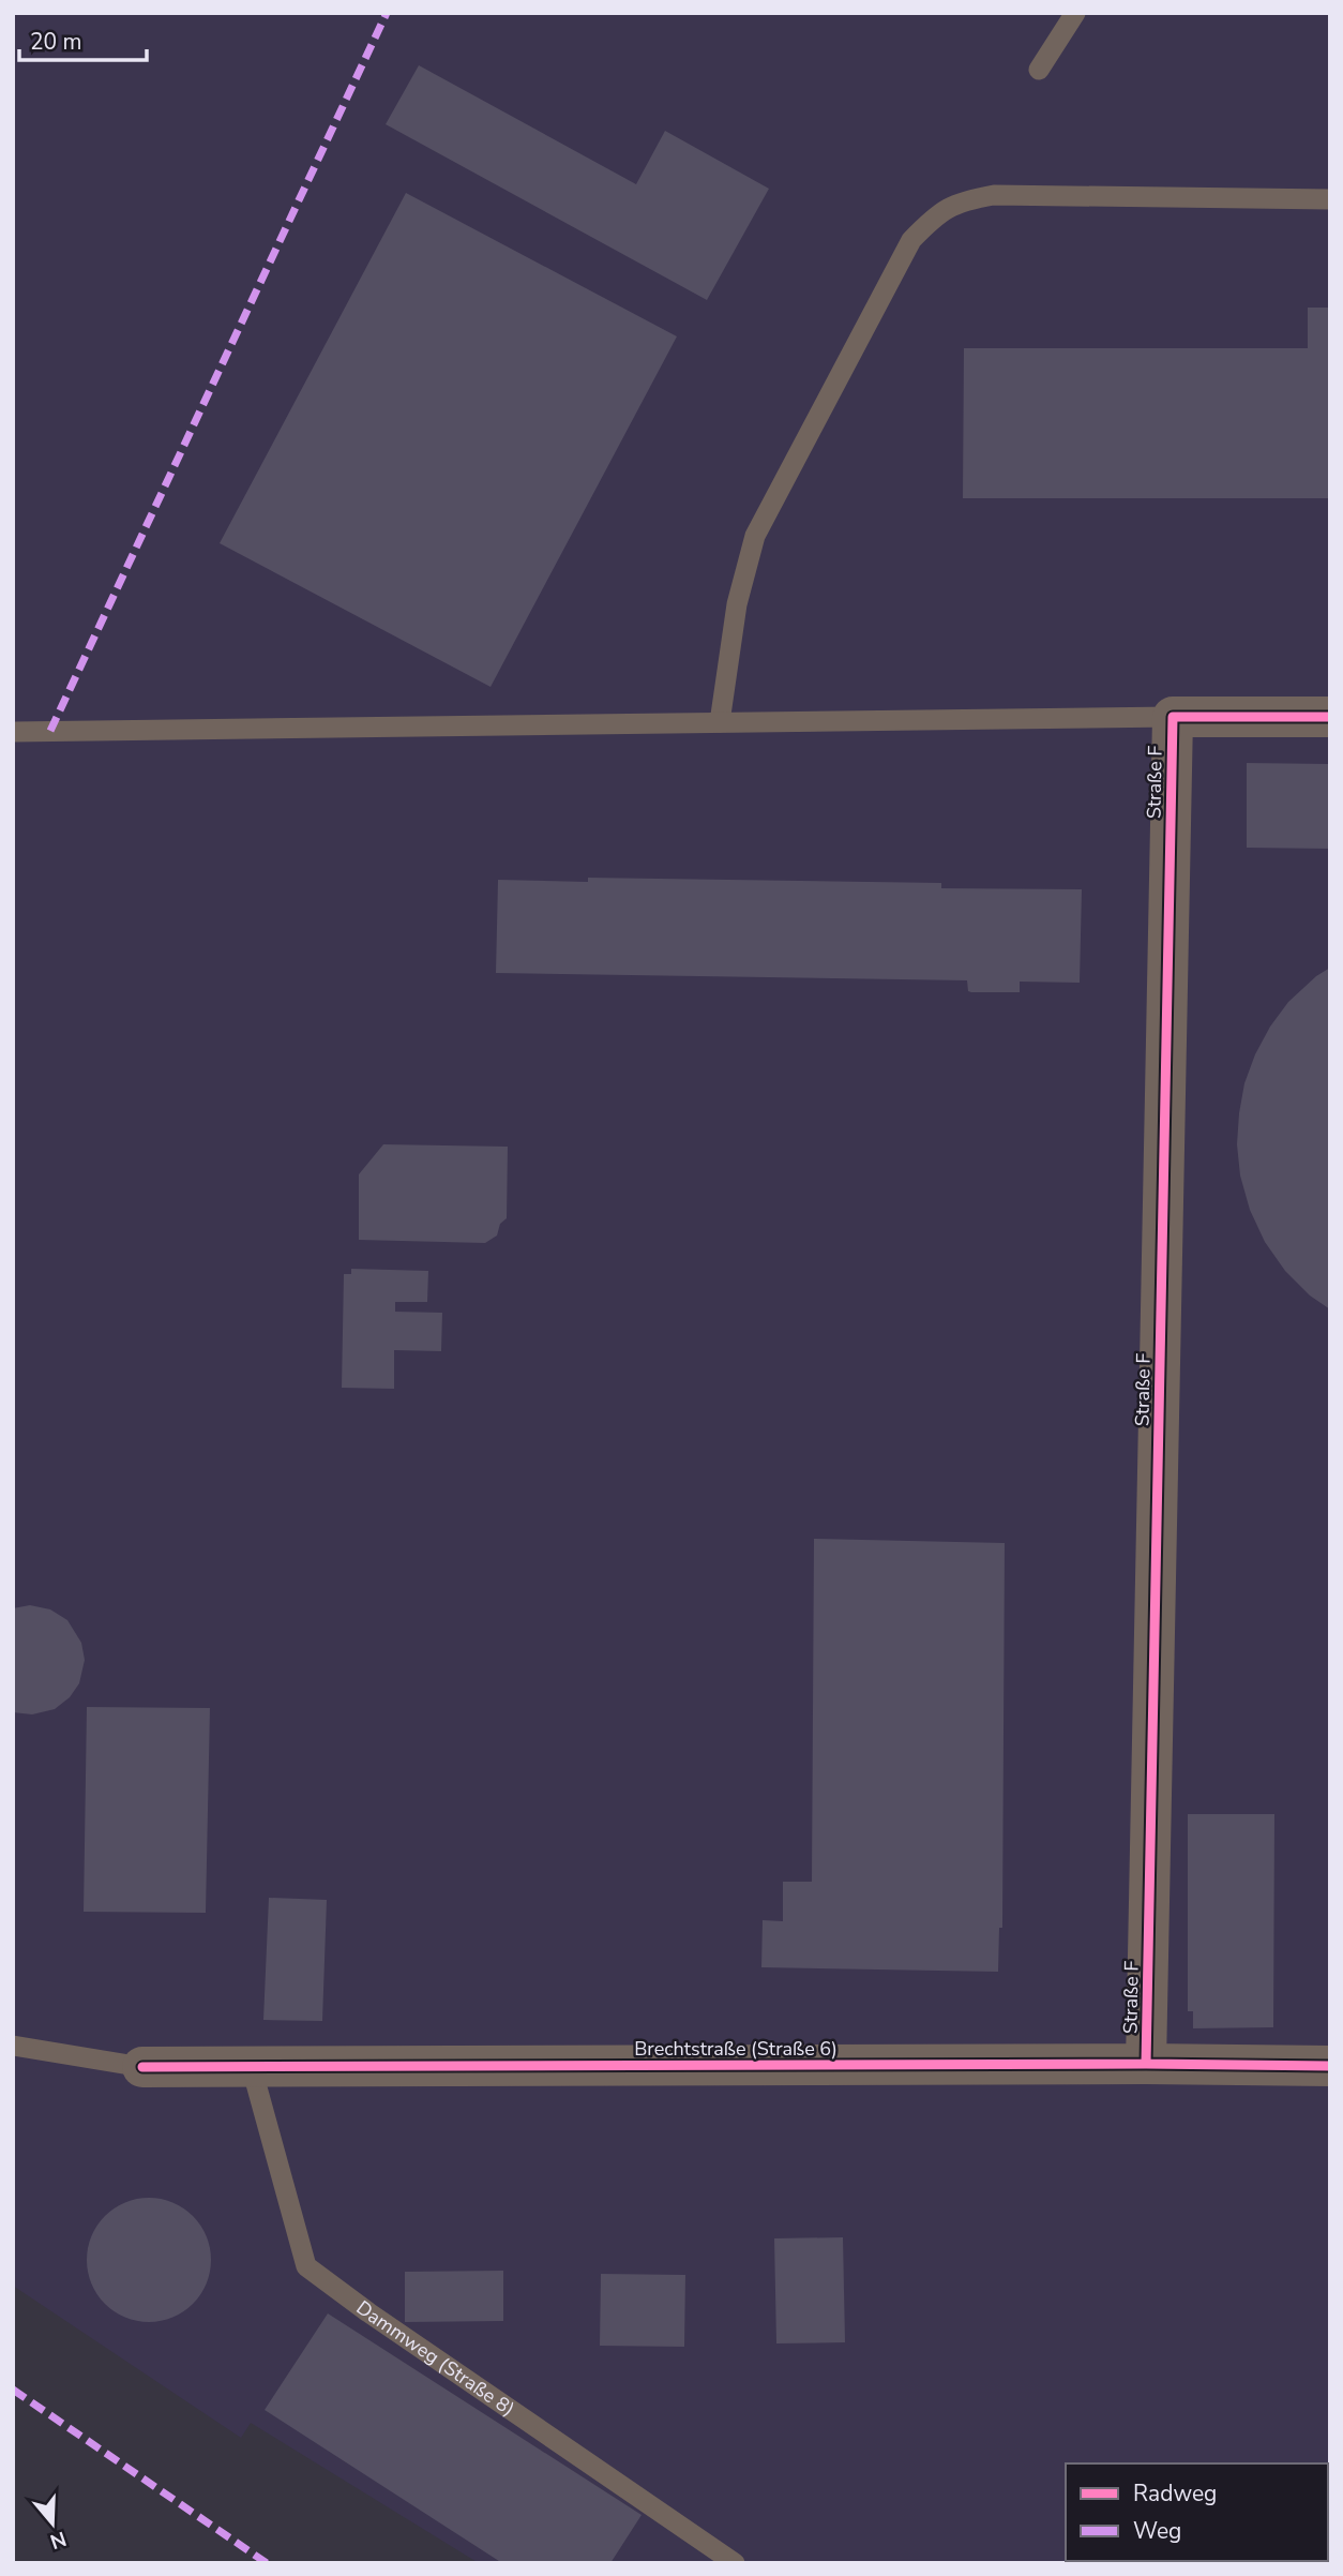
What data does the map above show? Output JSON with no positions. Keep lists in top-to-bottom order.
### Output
{
  "streets": {
    "street": ["Straße F", "Brechtstraße (Straße 6)"],
    "lane": ["Dammweg (Straße 8)"]
  },
  "crossings": [
    ["Straße F", "Brechtstraße (Straße 6)"],
    ["Brechtstraße (Straße 6)", "Dammweg (Straße 8)"]
  ],
  "legend": ["Radweg", "Weg"],
  "scale_bar": "20 m",
  "north": "bottom"
}
